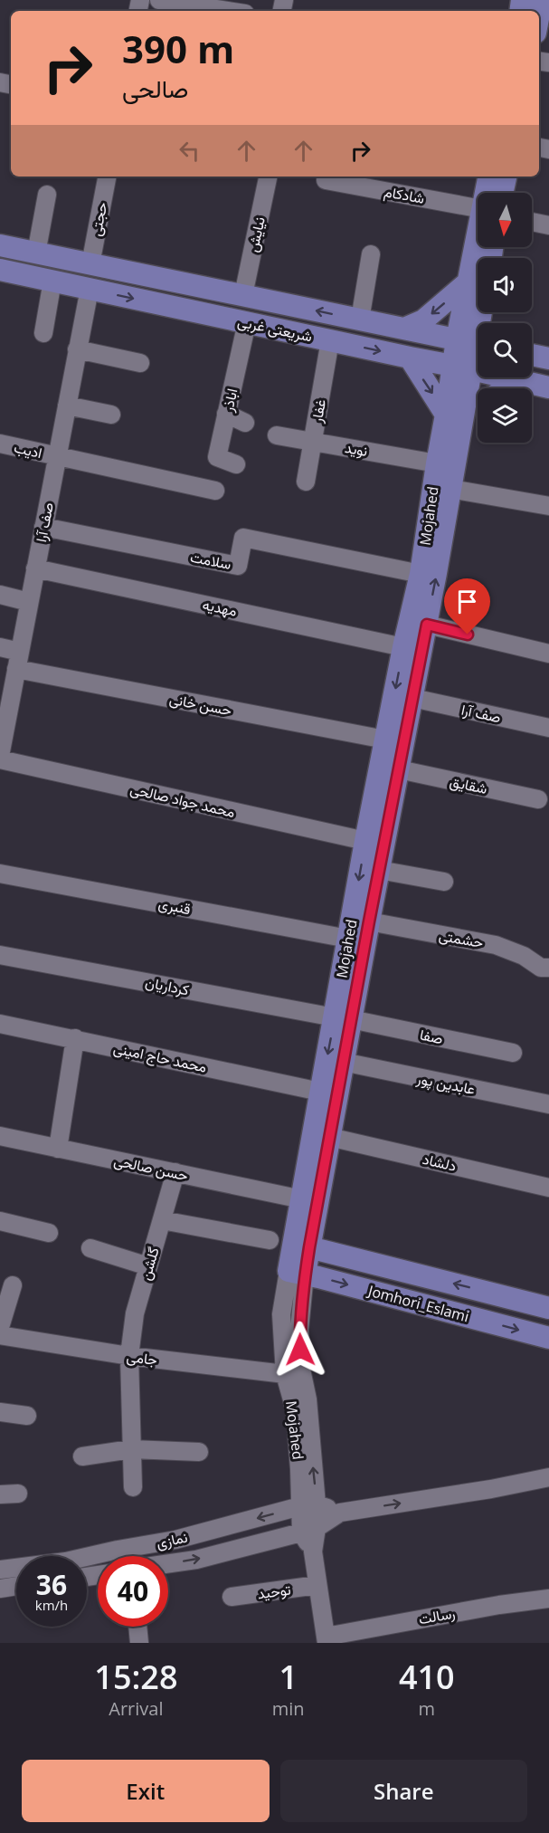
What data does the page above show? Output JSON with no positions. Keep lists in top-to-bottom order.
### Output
{
  "streets": {
    "main road": ["شریعتی غربی", "Mojahed", "Jomhori_Eslami"],
    "street": [
      "شادکام",
      "حجتی",
      "نیایش",
      "اباذر",
      "غفار",
      "نوید",
      "ادیب",
      "صف آرا",
      "سلامت",
      "مهدیه",
      "حسن خانی",
      "شقایق",
      "محمد جواد صالحی",
      "قنبری",
      "حشمتی",
      "کرداریان",
      "صفا",
      "محمد حاج امینی",
      "عابدین پور",
      "دلشاد",
      "حسن صالحی",
      "گلشن",
      "جامی",
      "نمازی",
      "توحید",
      "رسالت"
    ]
  },
  "crossings": [
    ["حجتی", "شریعتی غربی"],
    ["نیایش", "شریعتی غربی"],
    ["شریعتی غربی", "اباذر"],
    ["شریعتی غربی", "غفار"],
    ["شریعتی غربی", "Mojahed"],
    ["شریعتی غربی", "صف آرا"],
    ["غفار", "نوید"],
    ["نوید", "Mojahed"],
    ["ادیب", "صف آرا"],
    ["Mojahed", "سلامت"],
    ["Mojahed", "مهدیه"],
    ["Mojahed", "حسن خانی"],
    ["Mojahed", "محمد جواد صالحی"],
    ["Mojahed", "قنبری"],
    ["Mojahed", "کرداریان"],
    ["Mojahed", "صفا"],
    ["Mojahed", "محمد حاج امینی"],
    ["Mojahed", "حسن صالحی"],
    ["Mojahed", "Jomhori_Eslami"],
    ["Mojahed", "جامی"],
    ["Mojahed", "نمازی"],
    ["صف آرا", "سلامت"],
    ["صف آرا", "مهدیه"],
    ["صف آرا", "حسن خانی"],
    ["صف آرا", "محمد جواد صالحی"],
    ["کرداریان", "صفا"],
    ["حسن صالحی", "گلشن"],
    ["گلشن", "جامی"]
  ],
  "north": "bottom",
  "page": {
    "turn": ["390 m", "صالحی"],
    "speed": "36 km/h",
    "limit": "40",
    "eta": [
      "15:28",
      "Arrival",
      "1",
      "min",
      "410",
      "m"
    ],
    "buttons": ["Exit", "Share"]
  }
}
